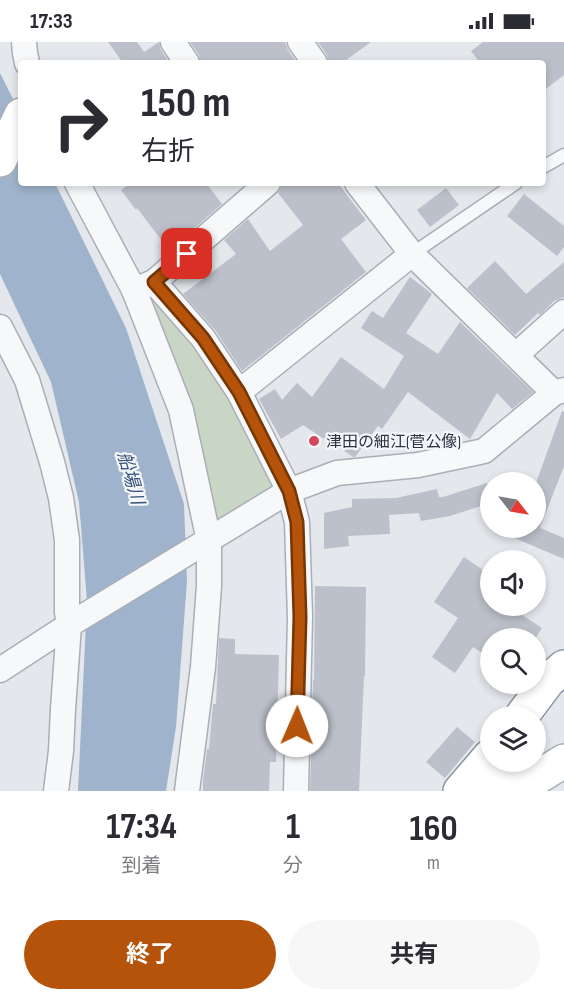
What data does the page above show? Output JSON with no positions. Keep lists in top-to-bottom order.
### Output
{
  "water": ["船場川"],
  "places": ["津田の細江(菅公像)"],
  "north": "bottom right",
  "page": {
    "status": "17:33",
    "turn": ["150 m", "右折"],
    "eta": [
      "17:34",
      "到着",
      "1",
      "分",
      "160",
      "m"
    ],
    "buttons": ["終了", "共有"]
  }
}
